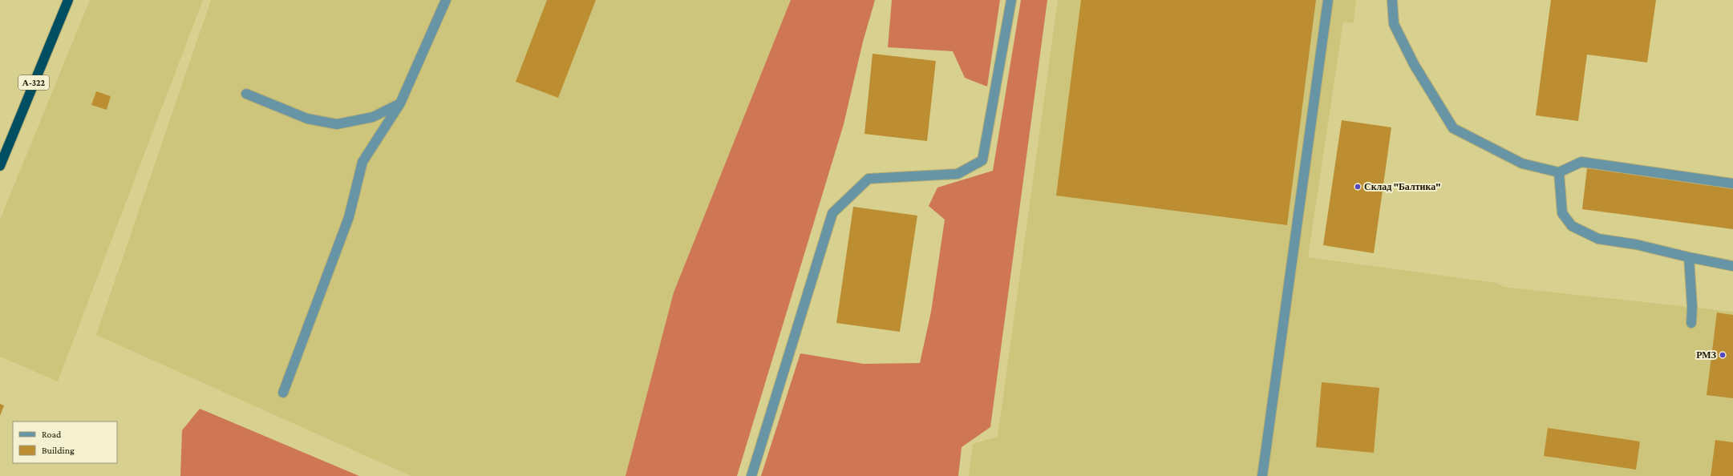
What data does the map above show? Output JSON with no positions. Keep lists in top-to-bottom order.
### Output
{
  "streets": {
    "highway": ["А-322"]
  },
  "places": ["Склад \"Балтика\"", "РМЗ"],
  "legend": ["Road", "Building"]
}
